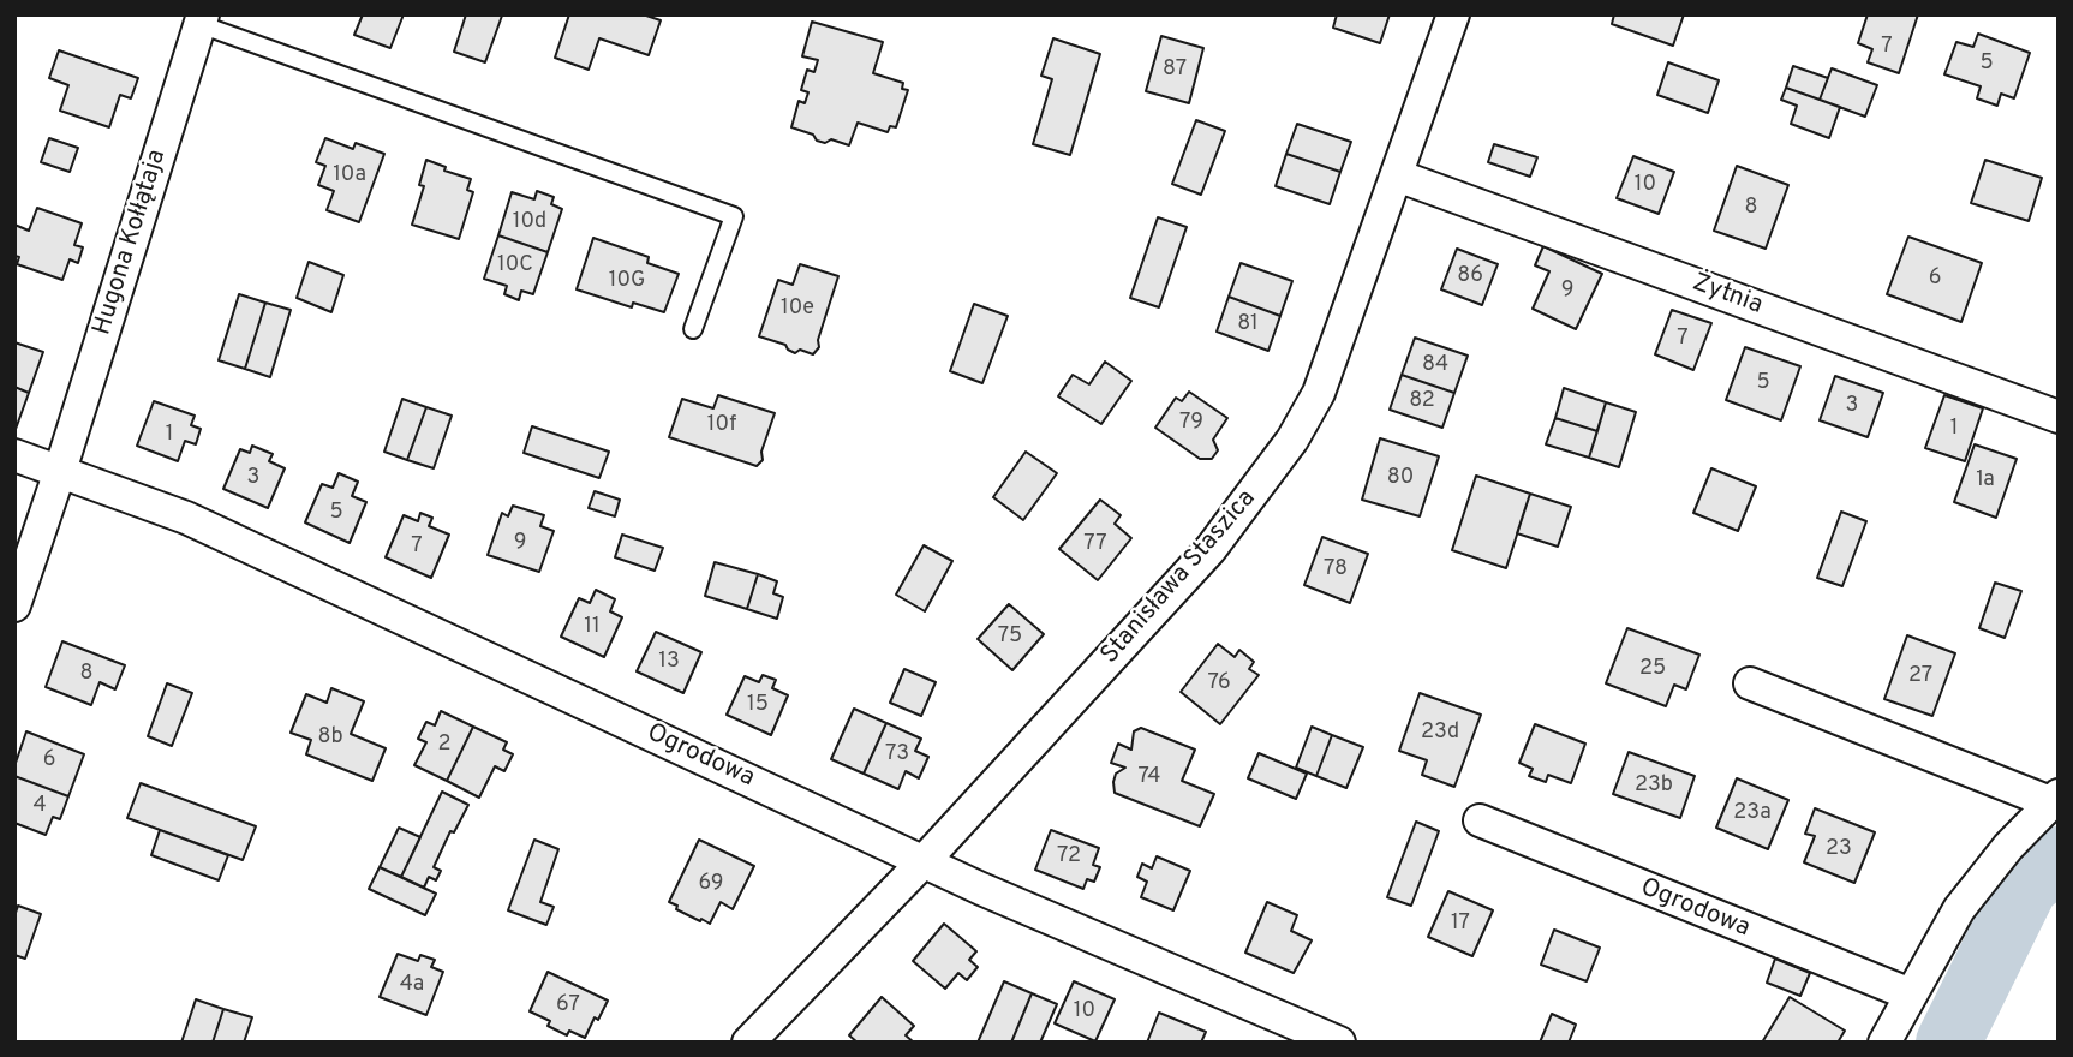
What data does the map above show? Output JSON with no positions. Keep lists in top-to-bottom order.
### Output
{
  "streets": {
    "street": [
      "Hugona Kołłątaja",
      "Żytnia",
      "Stanisława Staszica",
      "Ogrodowa"
    ]
  },
  "crossings": [
    ["Hugona Kołłątaja", "Ogrodowa"],
    ["Żytnia", "Stanisława Staszica"],
    ["Stanisława Staszica", "Ogrodowa"]
  ],
  "house_numbers": [
    "7",
    "5",
    "87",
    "10a",
    "10",
    "8",
    "10d",
    "10C",
    "86",
    "6",
    "10G",
    "9",
    "10e",
    "81",
    "7",
    "84",
    "5",
    "82",
    "3",
    "79",
    "10f",
    "1",
    "1",
    "3",
    "80",
    "1a",
    "5",
    "9",
    "77",
    "7",
    "78",
    "11",
    "75",
    "13",
    "25",
    "8",
    "27",
    "76",
    "15",
    "23d",
    "8b",
    "2",
    "73",
    "6",
    "74",
    "23b",
    "4",
    "23a",
    "23",
    "72",
    "69",
    "17",
    "4a",
    "67",
    "10"
  ]
}
